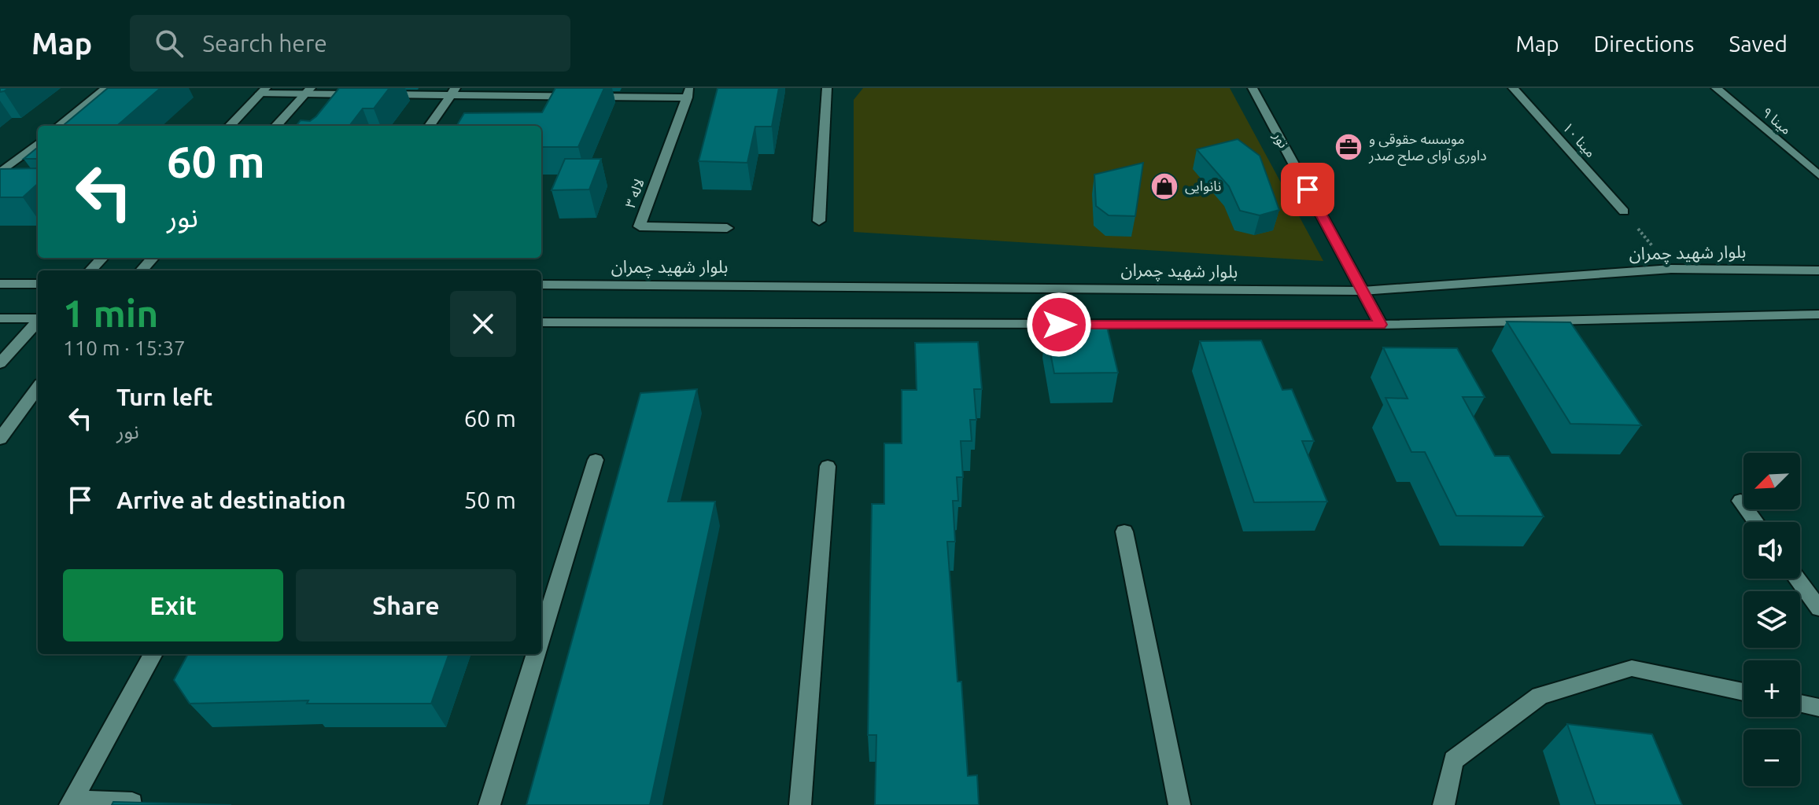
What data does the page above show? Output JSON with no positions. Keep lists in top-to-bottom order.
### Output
{
  "streets": {
    "street": [
      "مینا ۹",
      "نور",
      "مینا ۱۰",
      "لاله ۳",
      "بلوار شهید چمران"
    ]
  },
  "crossings": [
    ["نور", "بلوار شهید چمران"]
  ],
  "places": {
    "office": ["موسسه حقوقی و داوری آوای صلح صدر"],
    "shop": ["نانوایی"]
  },
  "north": "bottom left",
  "page": {
    "header": "Map",
    "search": "Search here",
    "nav": ["Map", "Directions", "Saved"],
    "turn": ["60 m", "نور"],
    "heading": ["1 min", "110 m · 15:37"],
    "list": [
      {
        "name": "Turn left",
        "note": "نور",
        "value": "60 m"
      },
      {
        "name": "Arrive at destination",
        "value": "50 m"
      }
    ],
    "map_buttons": ["+", "−"],
    "buttons": ["Exit", "Share"]
  }
}
